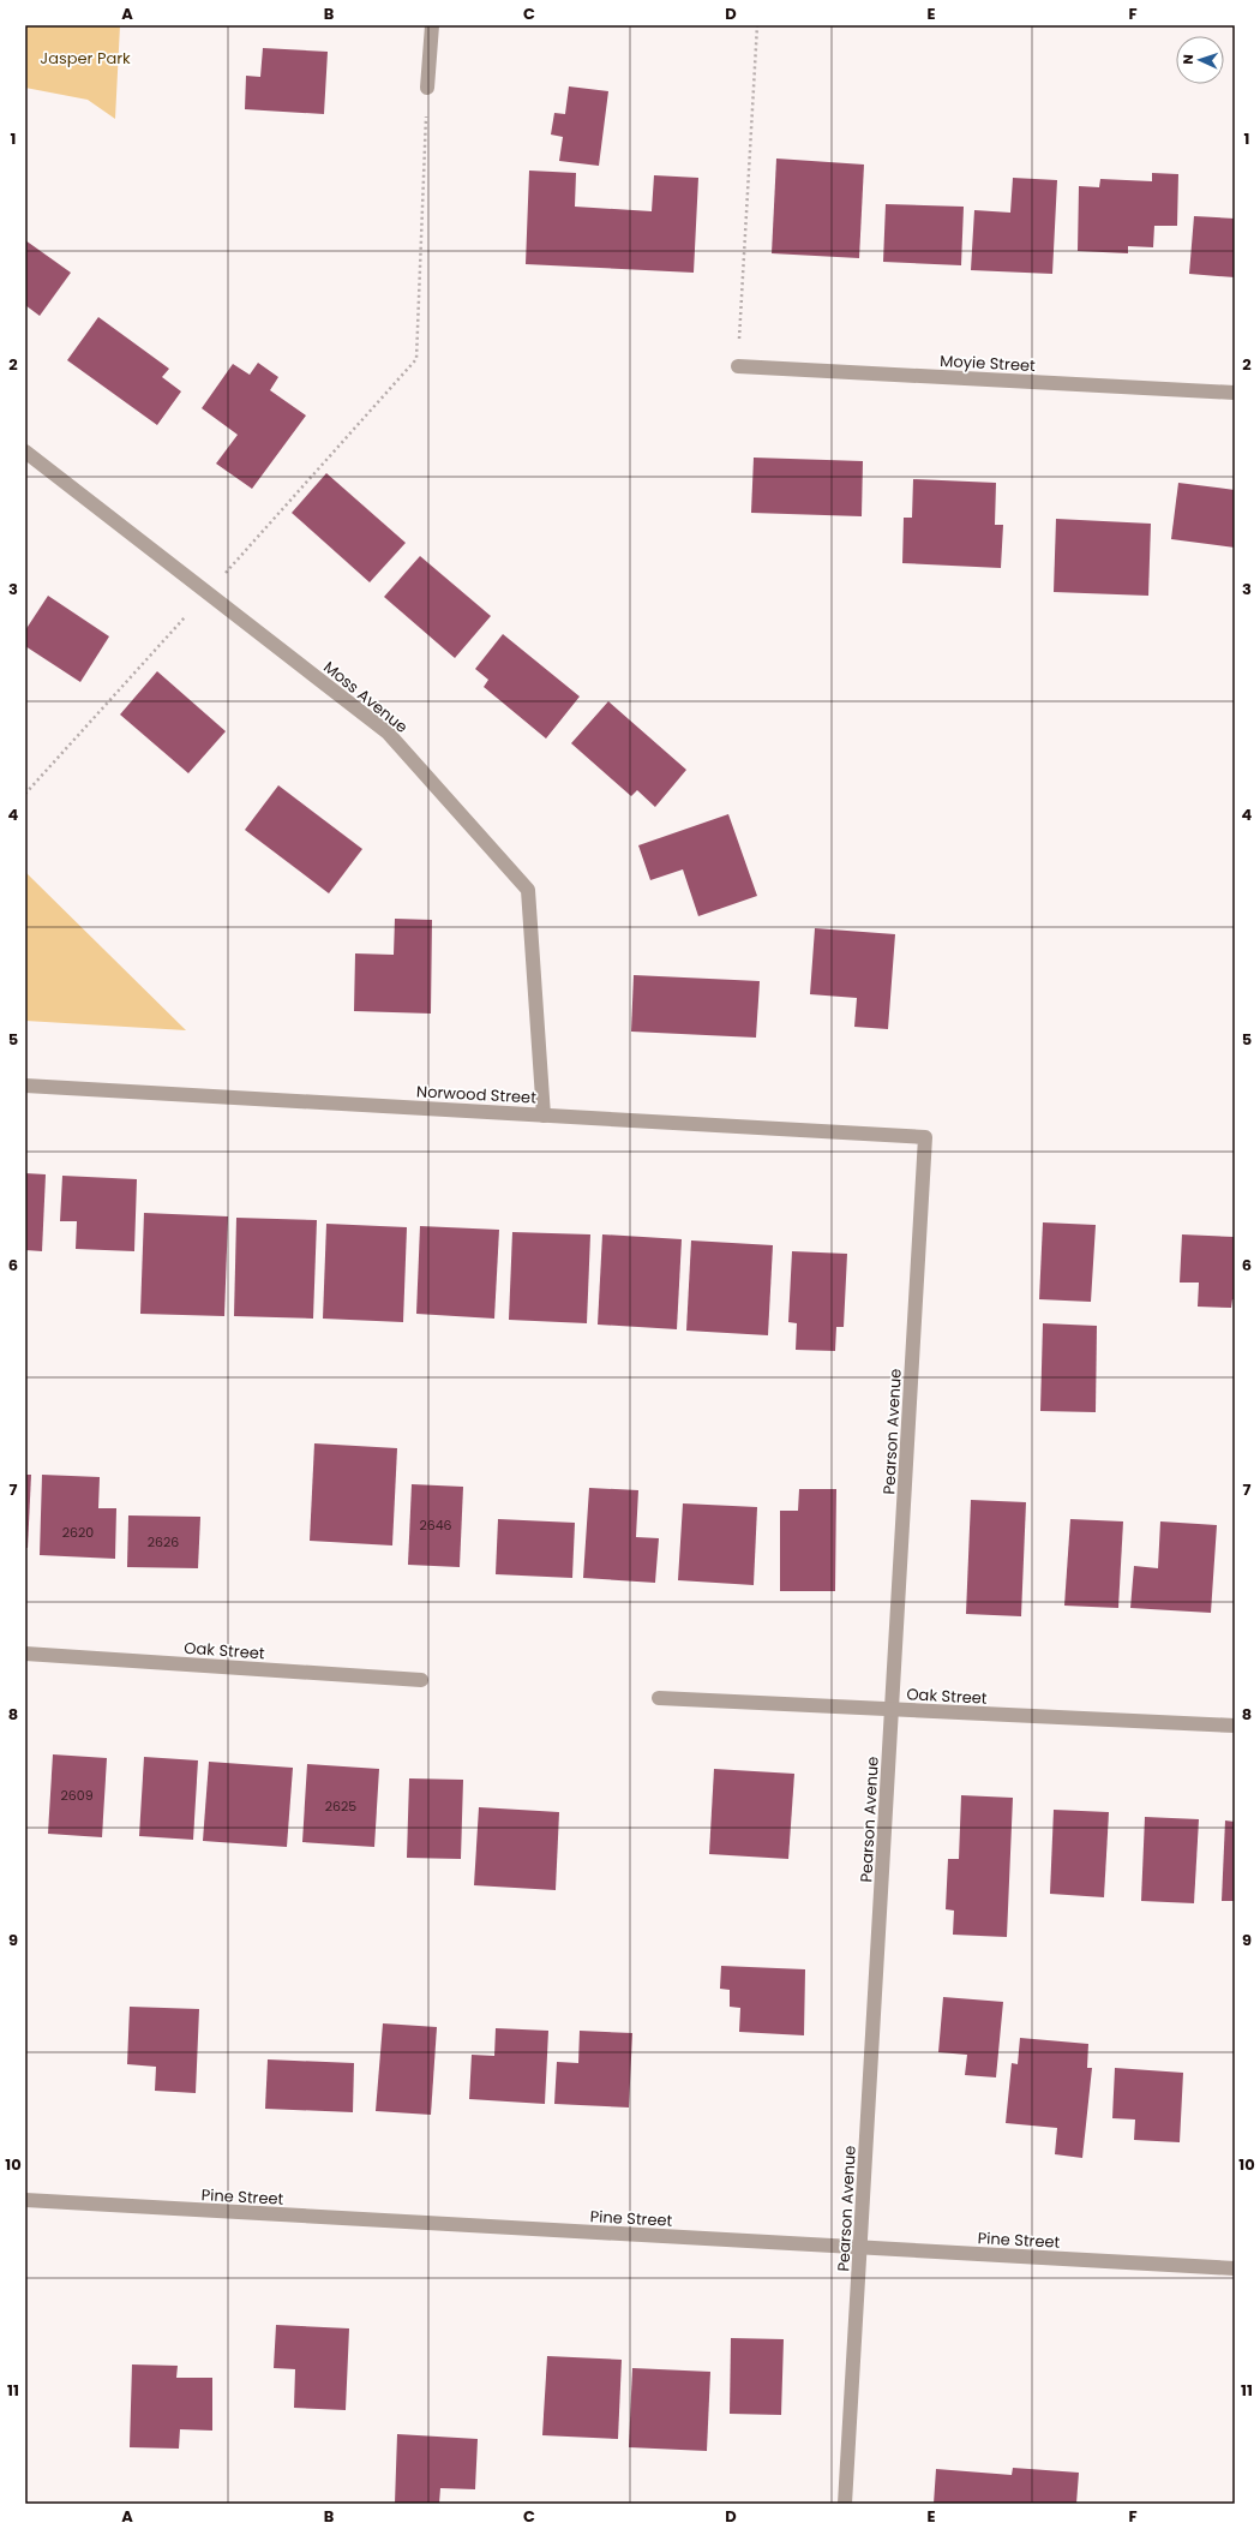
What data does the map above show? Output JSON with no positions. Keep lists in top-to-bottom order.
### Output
{
  "streets": {
    "street": [
      "Moyie Street",
      "Moss Avenue",
      "Norwood Street",
      "Pearson Avenue",
      "Oak Street",
      "Pine Street"
    ]
  },
  "crossings": [
    ["Moss Avenue", "Norwood Street"],
    ["Norwood Street", "Pearson Avenue"],
    ["Pearson Avenue", "Oak Street"],
    ["Pearson Avenue", "Pine Street"]
  ],
  "parks": ["Jasper Park"],
  "house_numbers": [
    "2646",
    "2620",
    "2626",
    "2609",
    "2625"
  ],
  "north": "left",
  "grid": {
    "columns": [
      "A",
      "B",
      "C",
      "D",
      "E",
      "F"
    ],
    "rows": [
      "1",
      "2",
      "3",
      "4",
      "5",
      "6",
      "7",
      "8",
      "9",
      "10",
      "11"
    ]
  }
}
